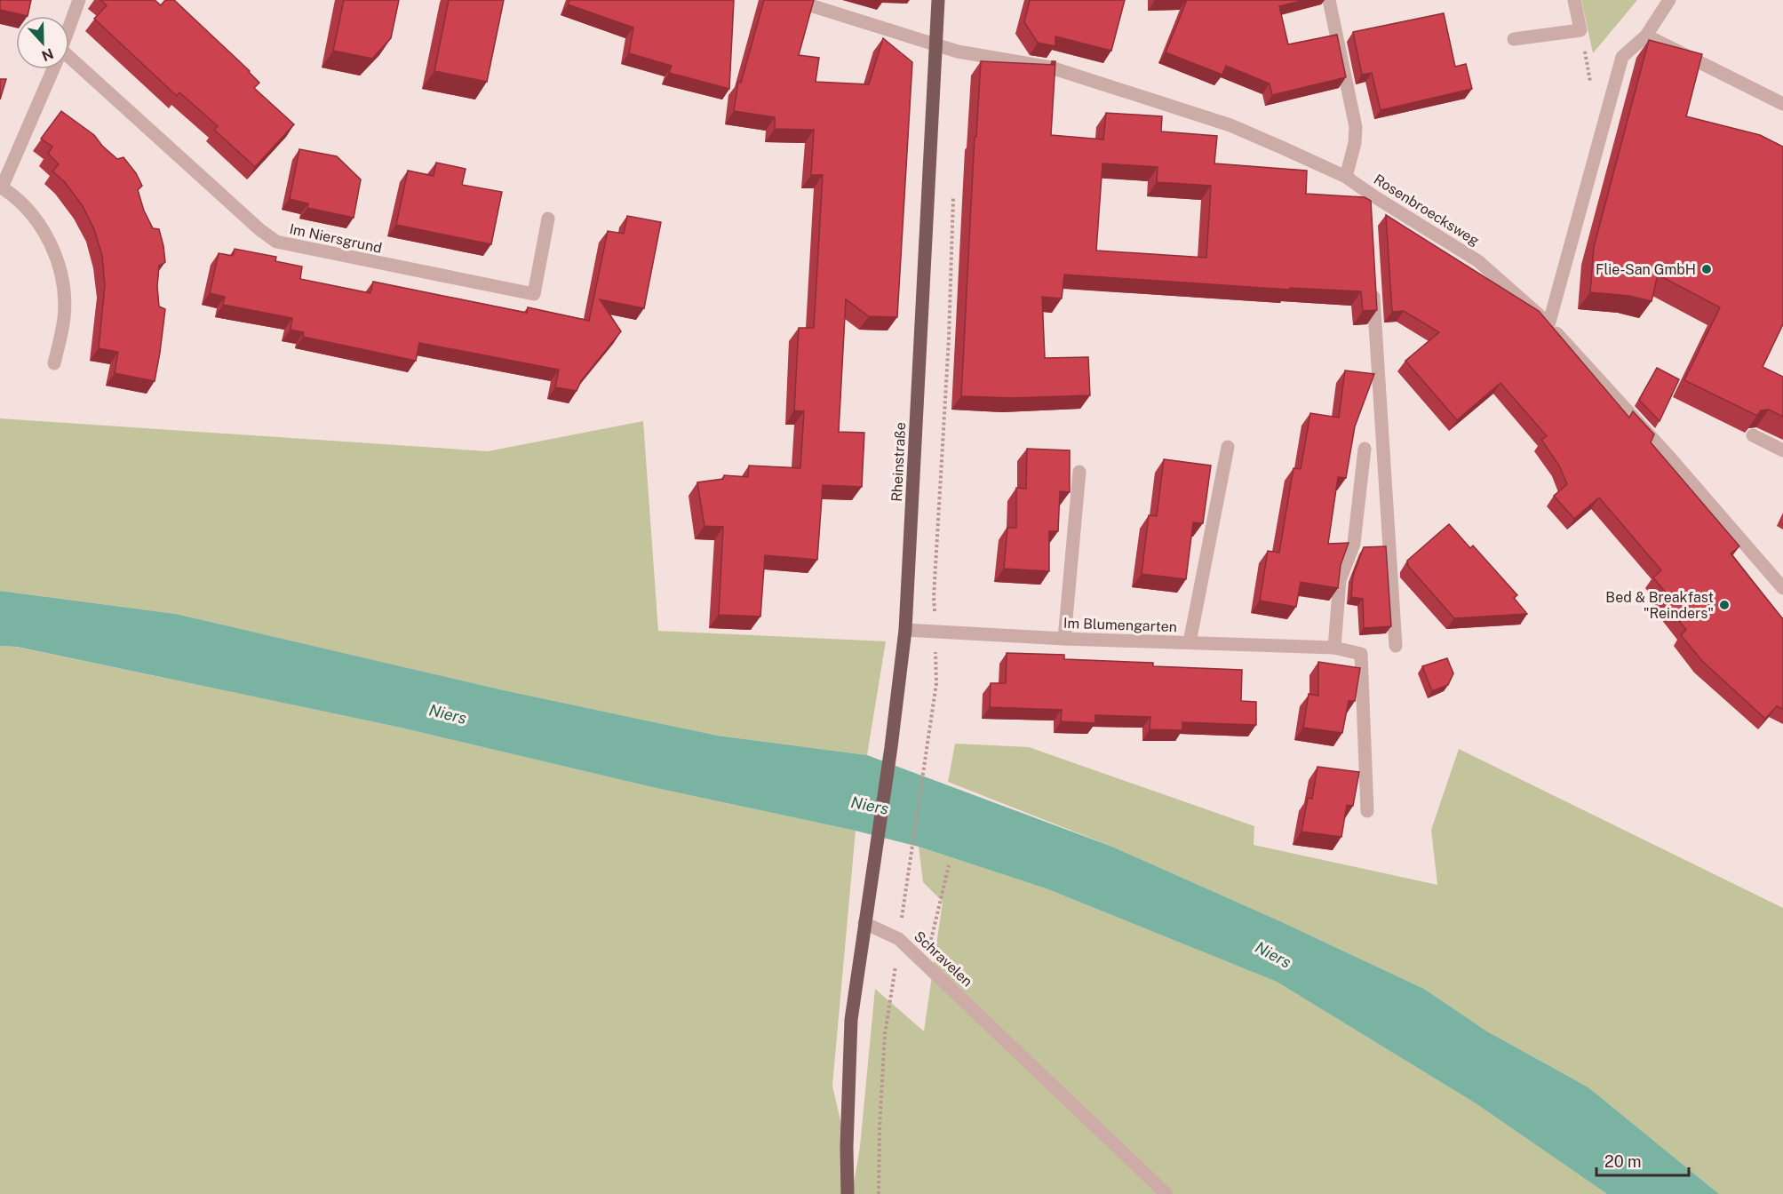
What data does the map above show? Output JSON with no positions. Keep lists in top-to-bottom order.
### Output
{
  "streets": {
    "main road": ["Rheinstraße"],
    "street": [
      "Rosenbroecksweg",
      "Im Niersgrund",
      "Im Blumengarten",
      "Schravelen"
    ]
  },
  "crossings": [
    ["Rosenbroecksweg", "Rheinstraße"],
    ["Rheinstraße", "Im Blumengarten"],
    ["Rheinstraße", "Schravelen"]
  ],
  "water": ["Niers"],
  "places": ["Flie-San GmbH", "Bed & Breakfast \"Reinders\""],
  "scale_bar": "20 m",
  "north": "bottom"
}
